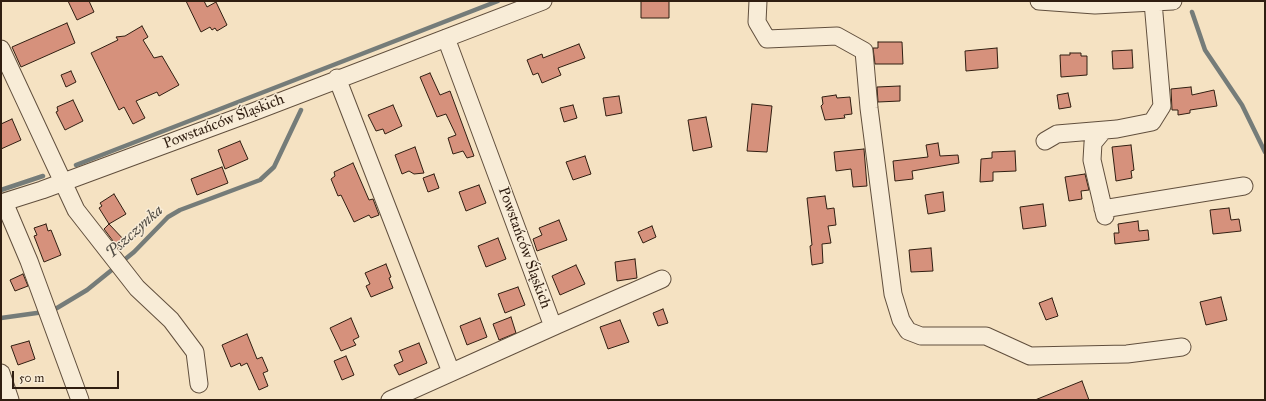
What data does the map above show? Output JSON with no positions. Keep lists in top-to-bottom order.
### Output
{
  "streets": {
    "street": ["Powstańców Śląskich"]
  },
  "water": ["Pszczynka"],
  "scale_bar": "50 m"
}
